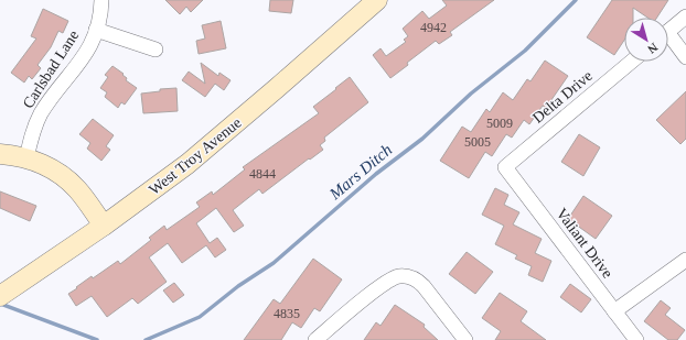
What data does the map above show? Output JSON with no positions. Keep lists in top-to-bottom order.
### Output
{
  "streets": {
    "street": [
      "Carlsbad Lane",
      "Delta Drive",
      "West Troy Avenue",
      "Valiant Drive"
    ]
  },
  "crossings": [
    ["Delta Drive", "Valiant Drive"]
  ],
  "water": ["Mars Ditch"],
  "house_numbers": [
    "4942",
    "5009",
    "5005",
    "4844",
    "4835"
  ],
  "north": "bottom right"
}
